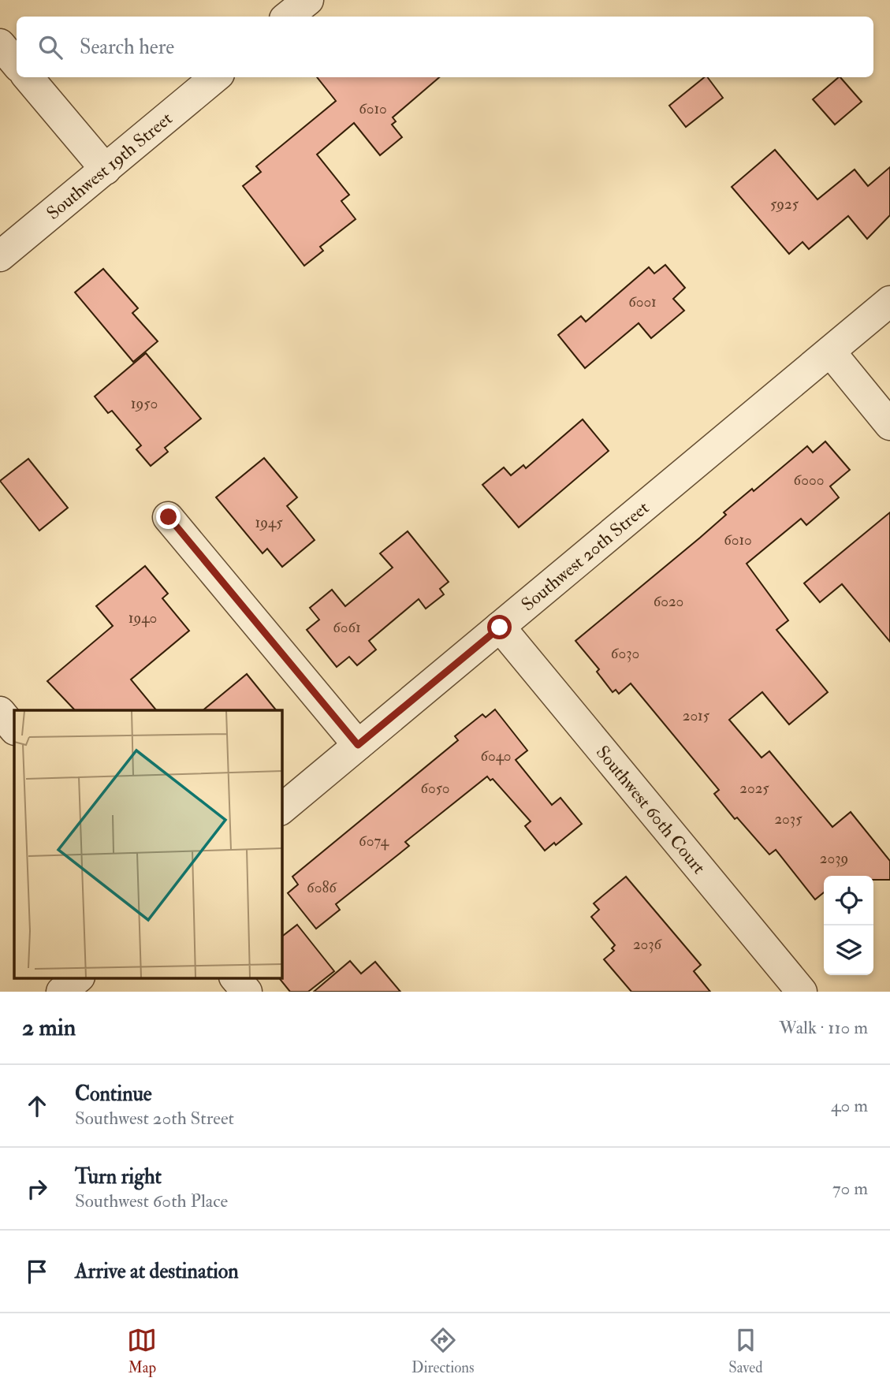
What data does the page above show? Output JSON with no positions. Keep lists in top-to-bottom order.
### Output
{
  "streets": {
    "street": ["Southwest 19th Street", "Southwest 20th Street", "Southwest 60th Court"]
  },
  "crossings": [
    ["Southwest 20th Street", "Southwest 60th Court"]
  ],
  "house_numbers": [
    "6010",
    "5925",
    "6001",
    "1950",
    "6000",
    "1945",
    "6010",
    "6020",
    "1940",
    "6061",
    "6030",
    "2015",
    "6040",
    "6050",
    "2025",
    "2035",
    "6074",
    "2039",
    "6086",
    "2036"
  ],
  "page": {
    "search": "Search here",
    "heading": ["2 min", "Walk · 110 m"],
    "list": [
      ["Continue", "Southwest 20th Street", "40 m"],
      ["Turn right", "Southwest 60th Place", "70 m"],
      "Arrive at destination"
    ],
    "nav": ["Map", "Directions", "Saved"]
  }
}
